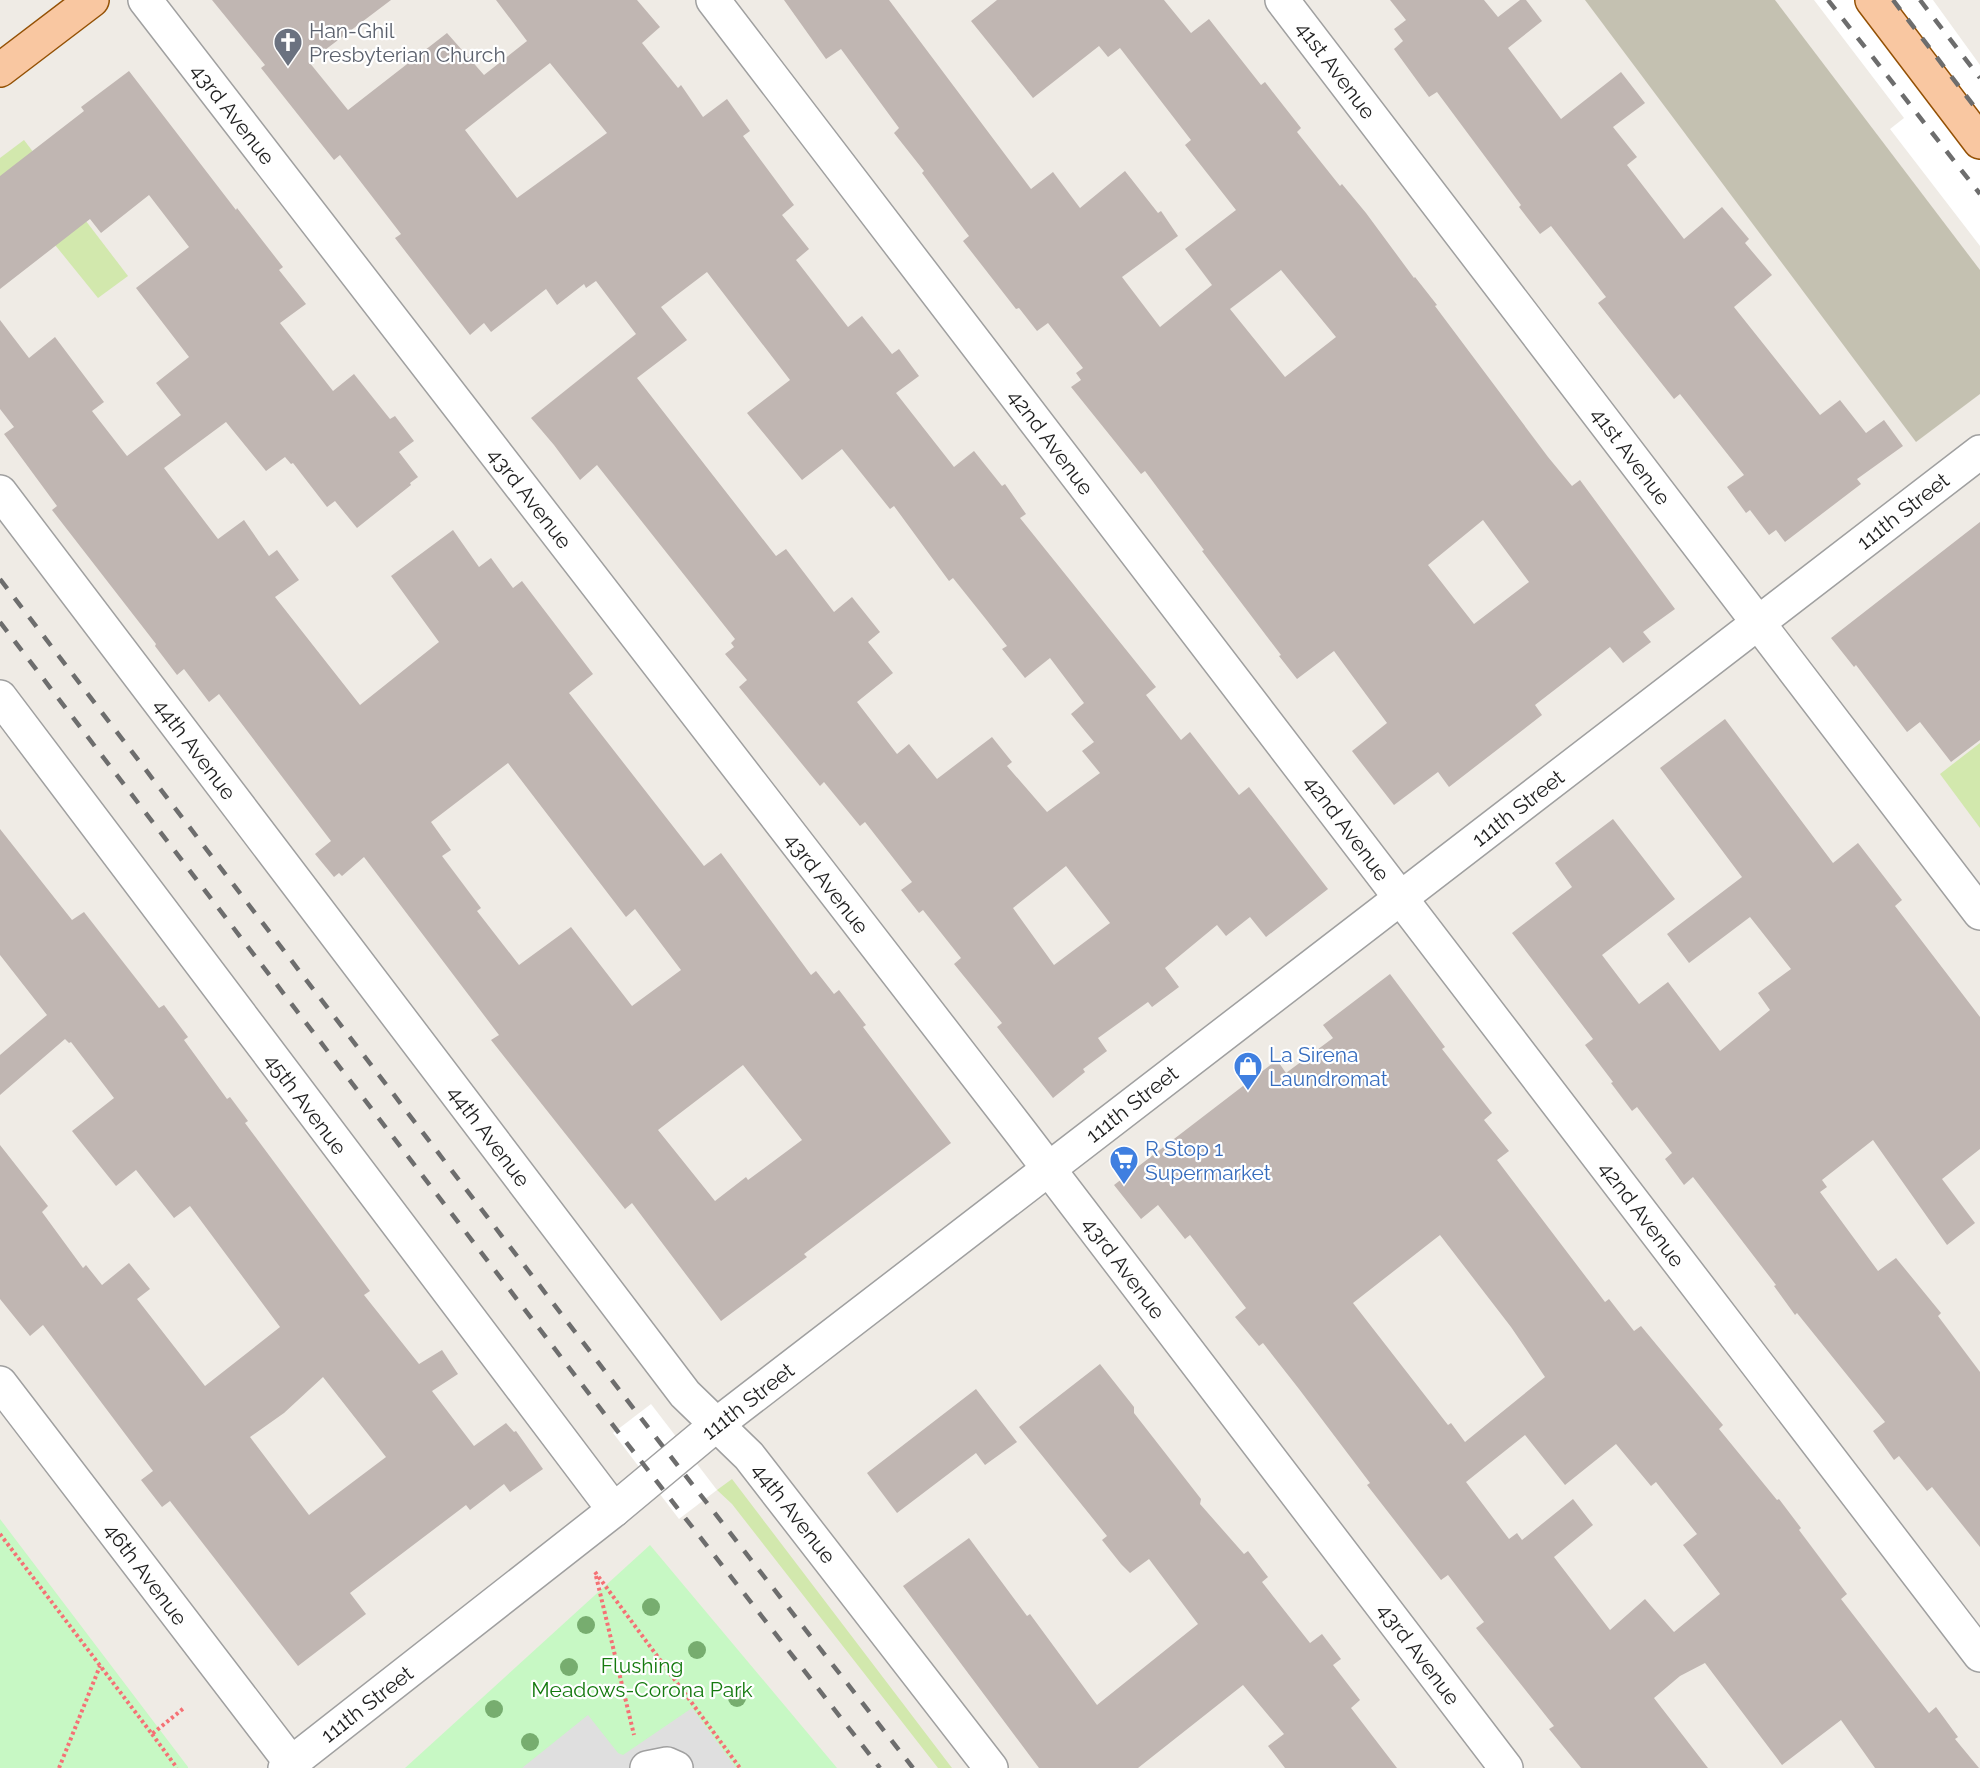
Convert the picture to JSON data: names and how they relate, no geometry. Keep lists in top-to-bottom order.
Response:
{
  "streets": {
    "street": [
      "41st Avenue",
      "43rd Avenue",
      "42nd Avenue",
      "111th Street",
      "44th Avenue",
      "45th Avenue",
      "46th Avenue"
    ]
  },
  "crossings": [
    ["41st Avenue", "111th Street"],
    ["43rd Avenue", "111th Street"],
    ["42nd Avenue", "111th Street"],
    ["111th Street", "44th Avenue"],
    ["111th Street", "45th Avenue"],
    ["111th Street", "46th Avenue"]
  ],
  "parks": ["Flushing Meadows-Corona Park"],
  "places": {
    "church": ["Han-Ghil Presbyterian Church"],
    "shop": ["La Sirena Laundromat"],
    "supermarket": ["R Stop 1 Supermarket"]
  }
}
